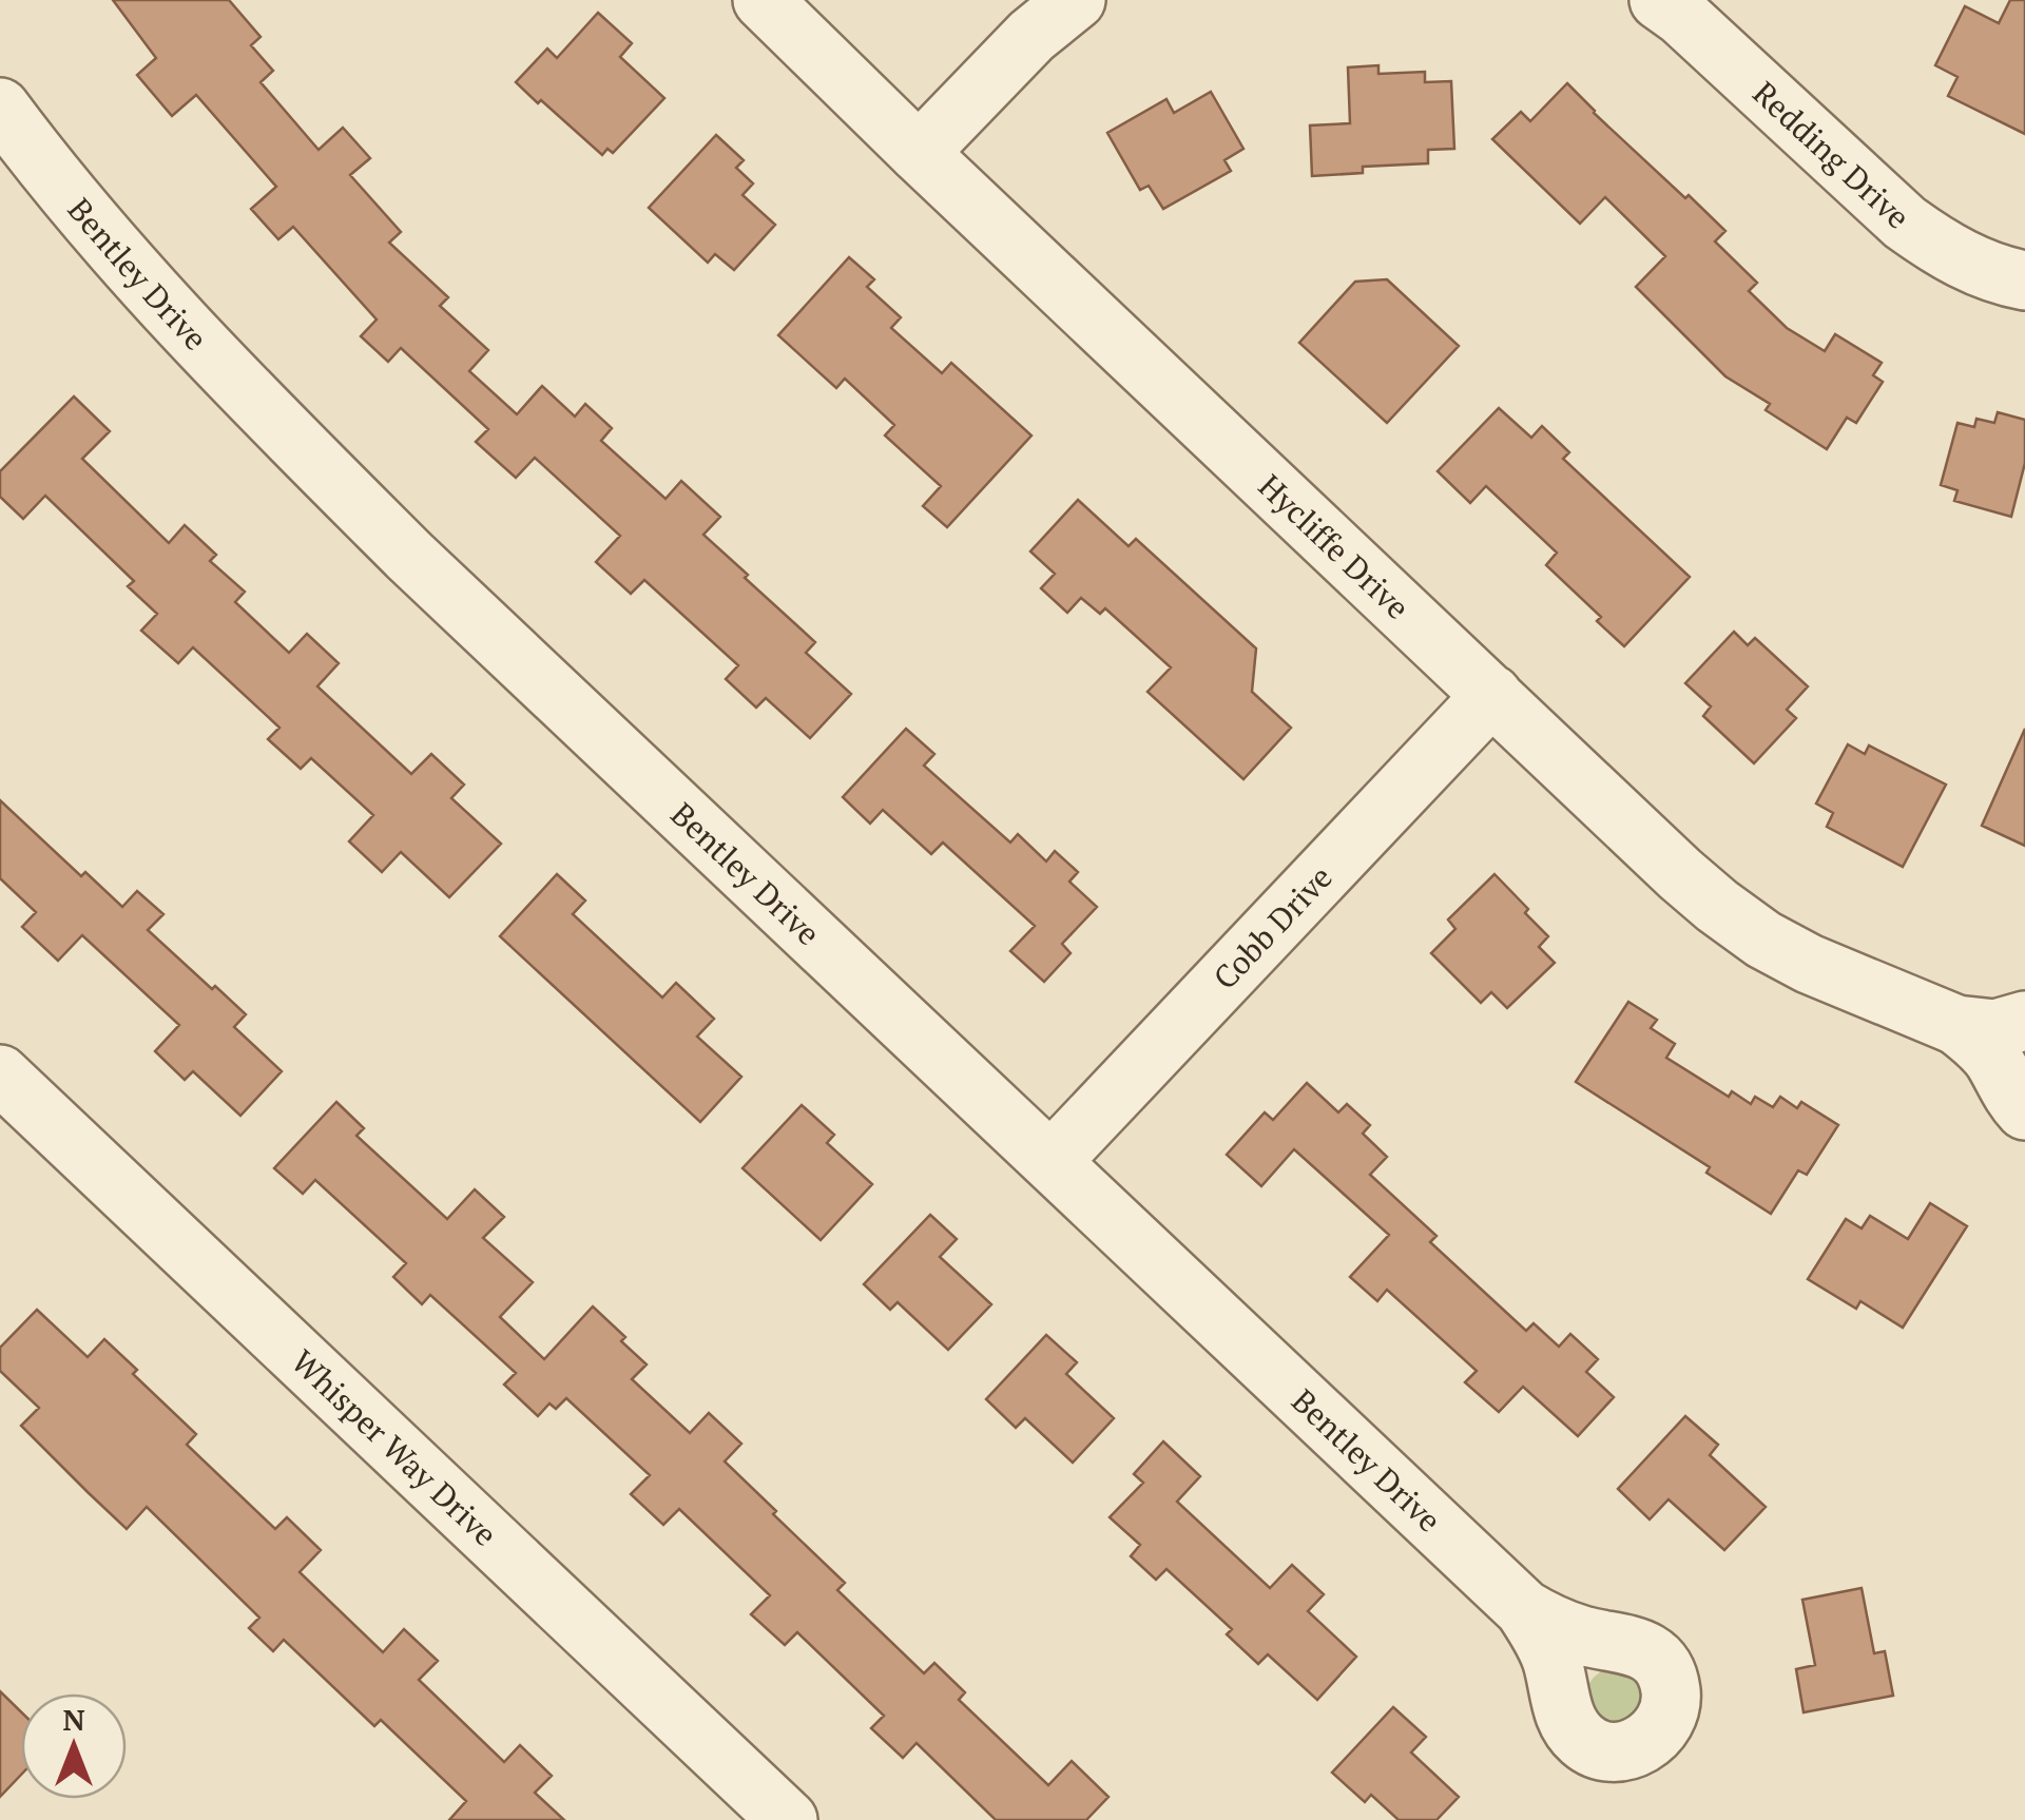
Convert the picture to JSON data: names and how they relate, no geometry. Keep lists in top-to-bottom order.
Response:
{
  "streets": {
    "street": [
      "Redding Drive",
      "Bentley Drive",
      "Hycliffe Drive",
      "Cobb Drive",
      "Whisper Way Drive"
    ]
  },
  "crossings": [
    ["Bentley Drive", "Cobb Drive"],
    ["Hycliffe Drive", "Cobb Drive"]
  ],
  "north": "top"
}
